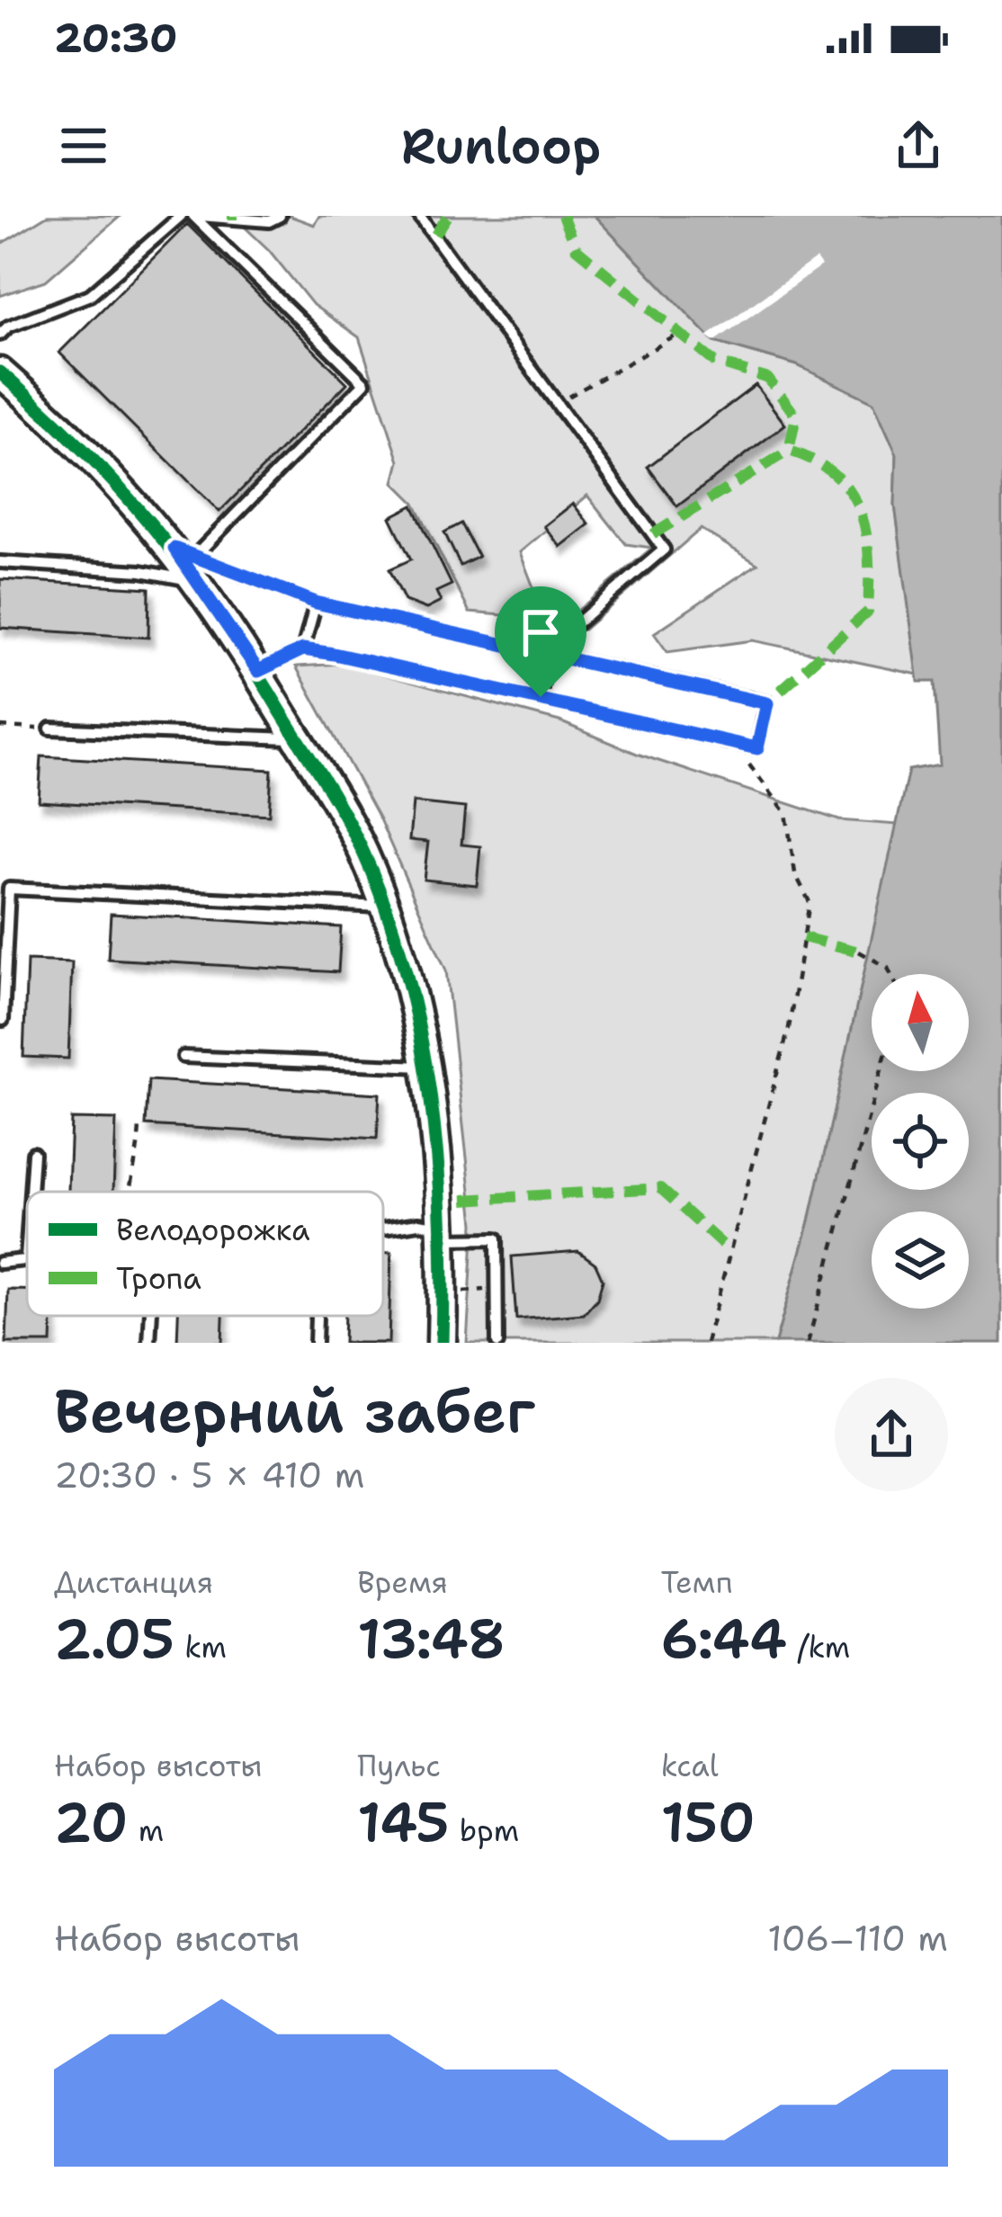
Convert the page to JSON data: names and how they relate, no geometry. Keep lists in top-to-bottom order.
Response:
{
  "legend": ["Велодорожка", "Тропа"],
  "north": "top",
  "page": {
    "status": "20:30",
    "header": "Runloop",
    "heading": ["Вечерний забег", "20:30 · 5 × 410 m"],
    "stats": [
      ["Дистанция", "2.05 km"],
      ["Время", "13:48"],
      ["Темп", "6:44 /km"],
      ["Набор высоты", "20 m"],
      ["Пульс", "145 bpm"],
      ["kcal", "150"]
    ],
    "chart": ["Набор высоты", "106–110 m"]
  }
}
